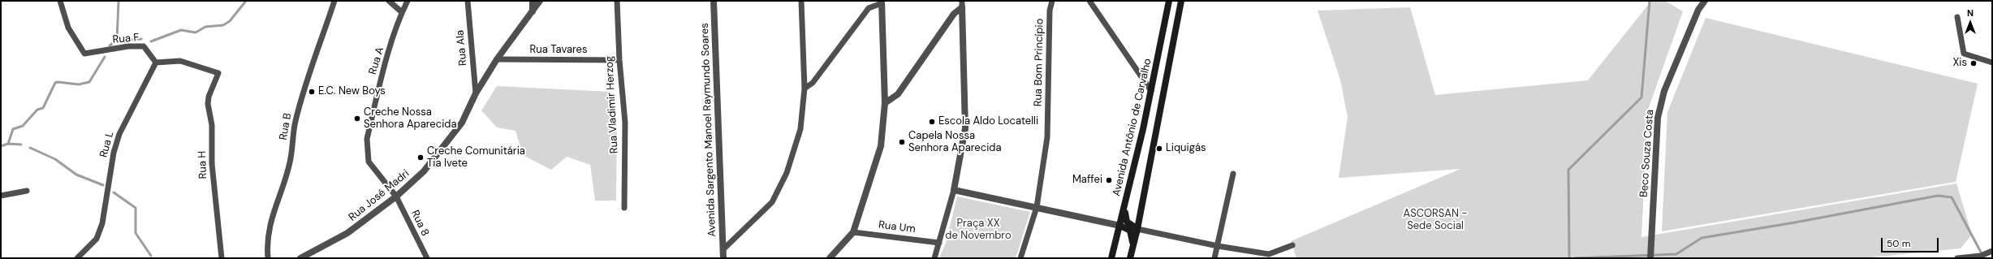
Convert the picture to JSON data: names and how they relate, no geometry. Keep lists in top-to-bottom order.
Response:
{
  "streets": {
    "main road": ["Avenida Antônio de Carvalho"],
    "street": [
      "Rua F",
      "Rua Ala",
      "Rua Tavares",
      "Rua A",
      "Rua Bom Princípio",
      "Rua Vladimir Herzog",
      "Rua B",
      "Avenida Sargento Manoel Raymundo Soares",
      "Rua L",
      "Beco Souza Costa",
      "Rua H",
      "Rua José Madri",
      "Rua 8",
      "Rua Um"
    ]
  },
  "crossings": [
    ["Rua F", "Rua L"],
    ["Rua F", "Rua H"],
    ["Rua Ala", "Rua José Madri"],
    ["Rua Tavares", "Rua Vladimir Herzog"],
    ["Rua Tavares", "Rua José Madri"],
    ["Rua A", "Rua José Madri"],
    ["Rua A", "Rua 8"],
    ["Rua L", "Rua H"],
    ["Rua José Madri", "Rua 8"]
  ],
  "parks": ["ASCORSAN - Sede Social", "Praça XX de Novembro"],
  "places": [
    "Xis",
    "E.C. New Boys",
    "Creche Nossa Senhora Aparecida",
    "Escola Aldo Locatelli",
    "Capela Nossa Senhora Aparecida",
    "Liquigás",
    "Creche Comunitária Tia Ivete",
    "Maffei"
  ],
  "scale_bar": "50 m",
  "north": "top"
}
